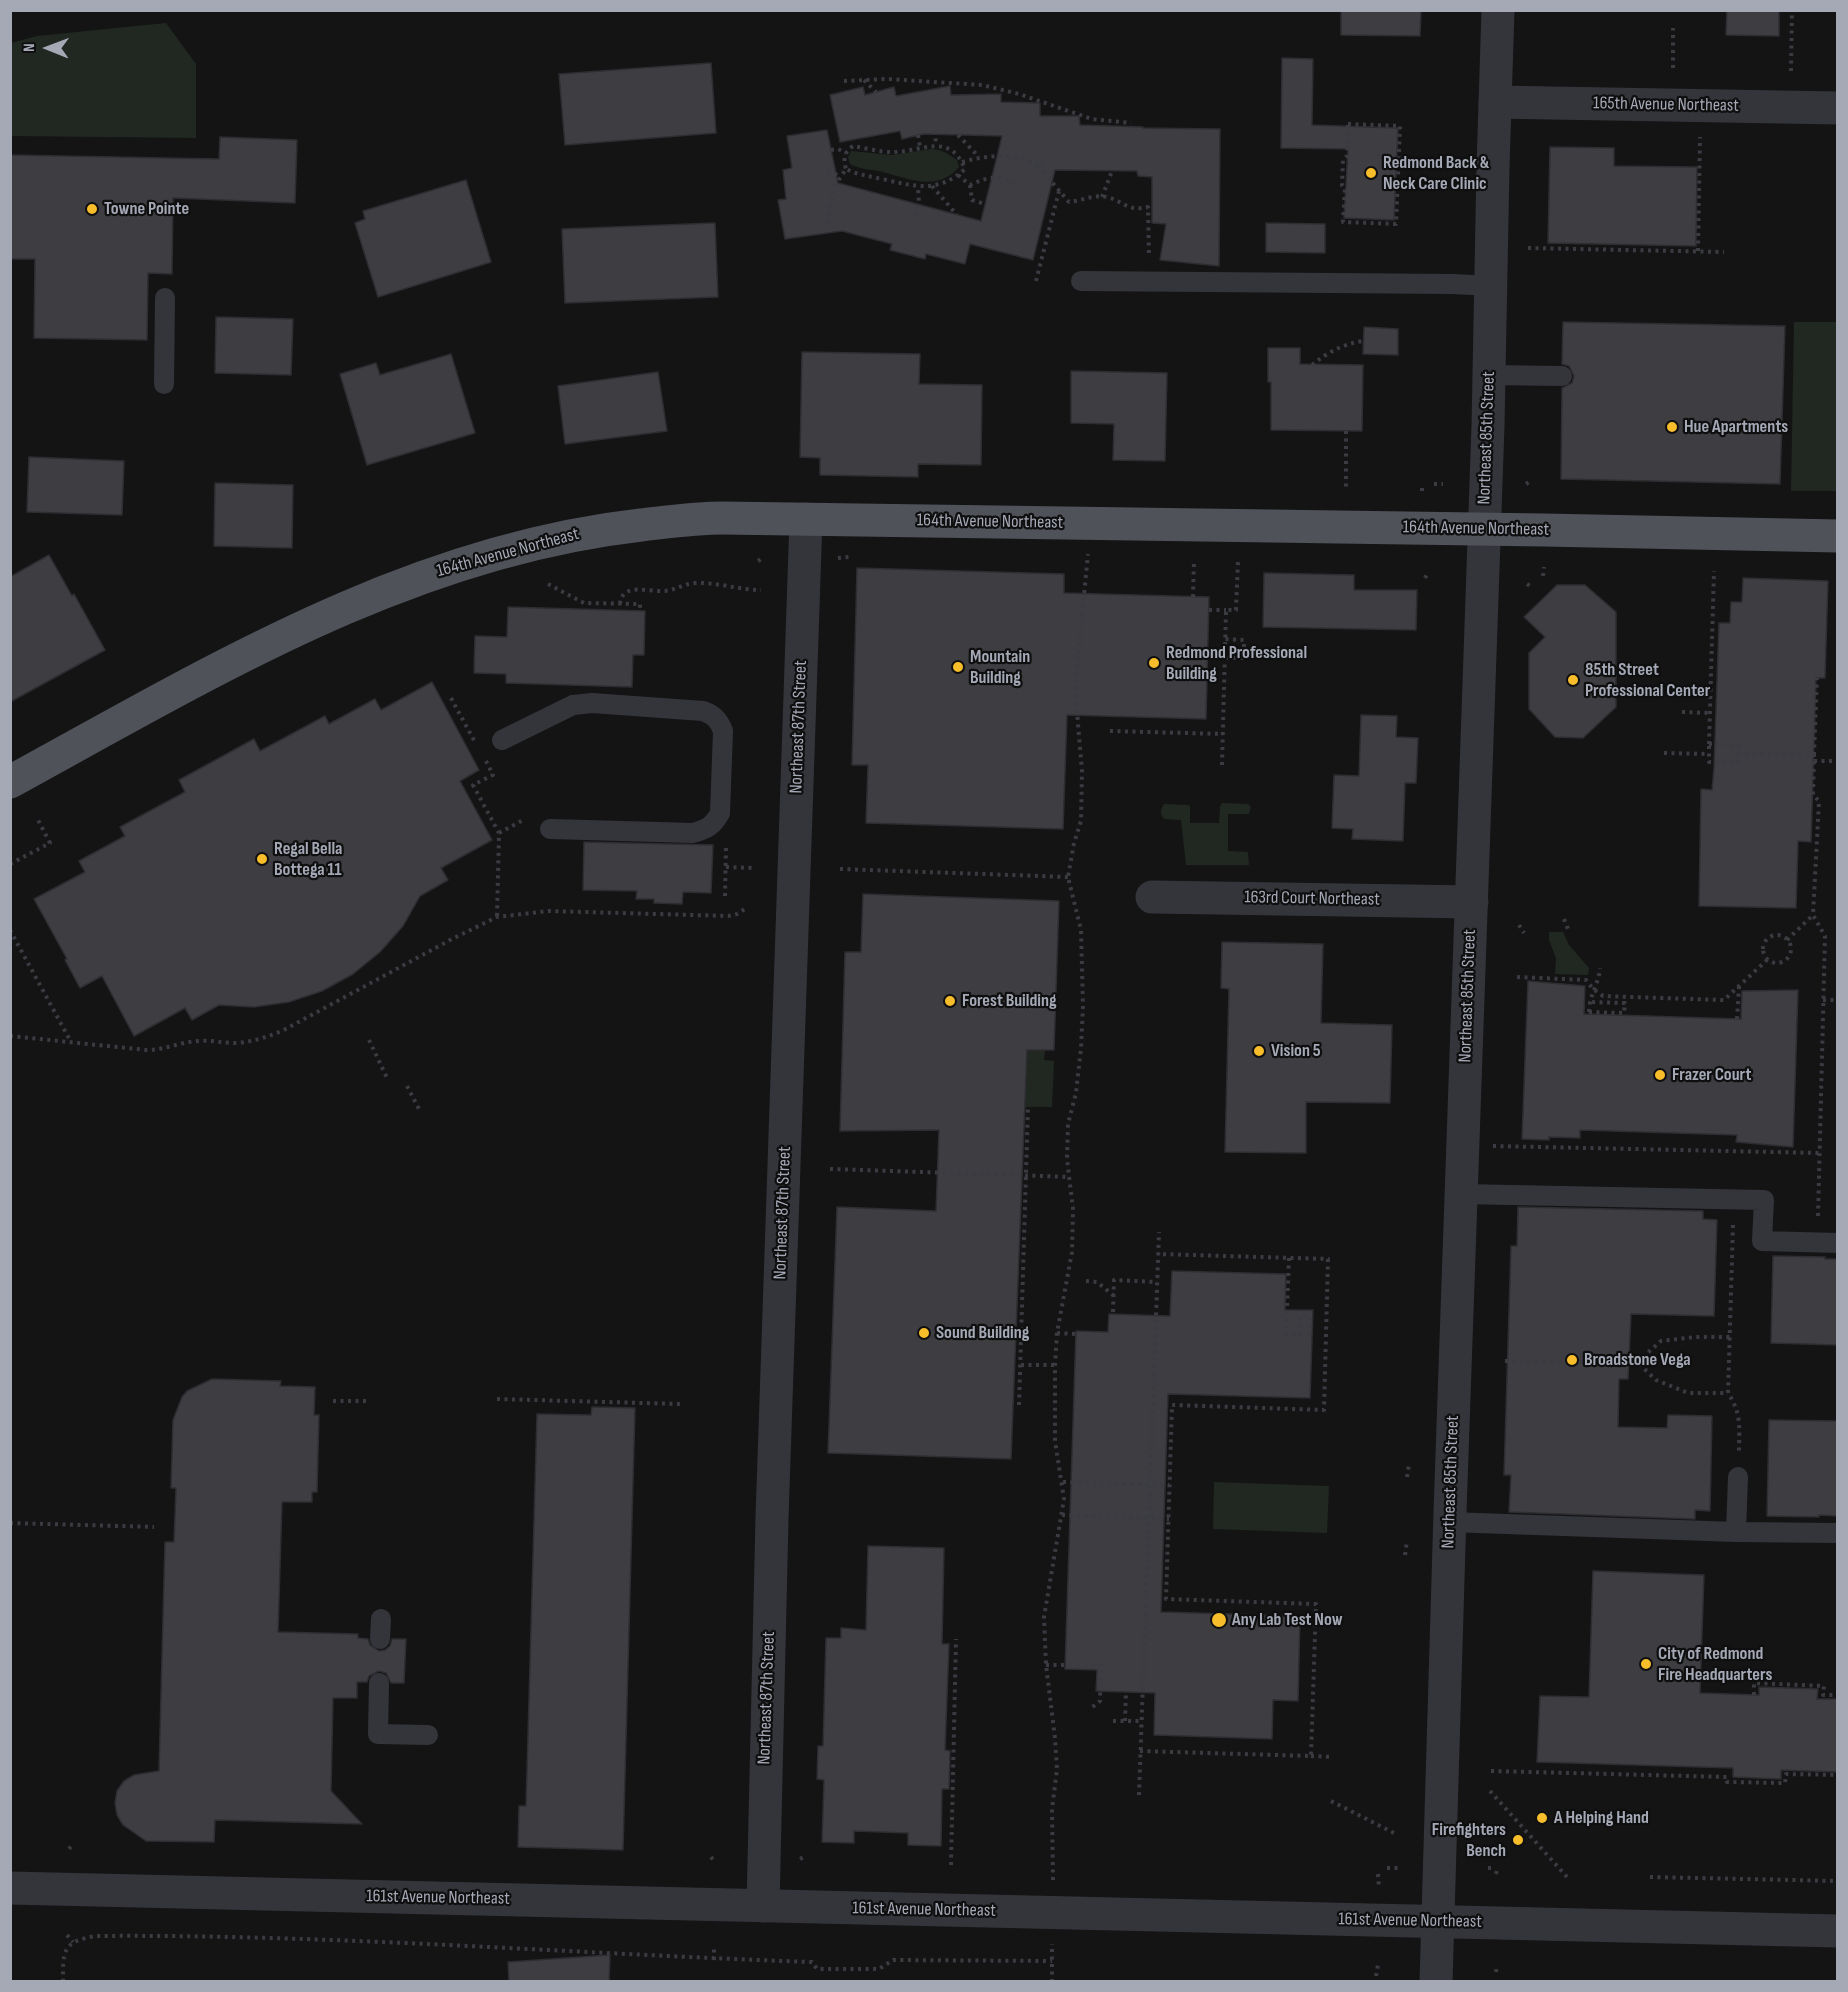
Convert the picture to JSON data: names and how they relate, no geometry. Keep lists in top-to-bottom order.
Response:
{
  "streets": {
    "main road": ["164th Avenue Northeast"],
    "street": [
      "165th Avenue Northeast",
      "Northeast 85th Street",
      "Northeast 87th Street",
      "163rd Court Northeast",
      "161st Avenue Northeast"
    ]
  },
  "crossings": [
    ["165th Avenue Northeast", "Northeast 85th Street"],
    ["Northeast 85th Street", "164th Avenue Northeast"],
    ["Northeast 85th Street", "163rd Court Northeast"],
    ["Northeast 85th Street", "161st Avenue Northeast"],
    ["164th Avenue Northeast", "Northeast 87th Street"],
    ["Northeast 87th Street", "161st Avenue Northeast"]
  ],
  "places": [
    "Redmond Back & Neck Care Clinic",
    "Towne Pointe",
    "Hue Apartments",
    "Redmond Professional Building",
    "Mountain Building",
    "85th Street Professional Center",
    "Regal Bella Bottega 11",
    "Forest Building",
    "Vision 5",
    "Frazer Court",
    "Sound Building",
    "Broadstone Vega",
    "Any Lab Test Now",
    "City of Redmond Fire Headquarters",
    "A Helping Hand",
    "Firefighters Bench"
  ],
  "north": "left"
}
